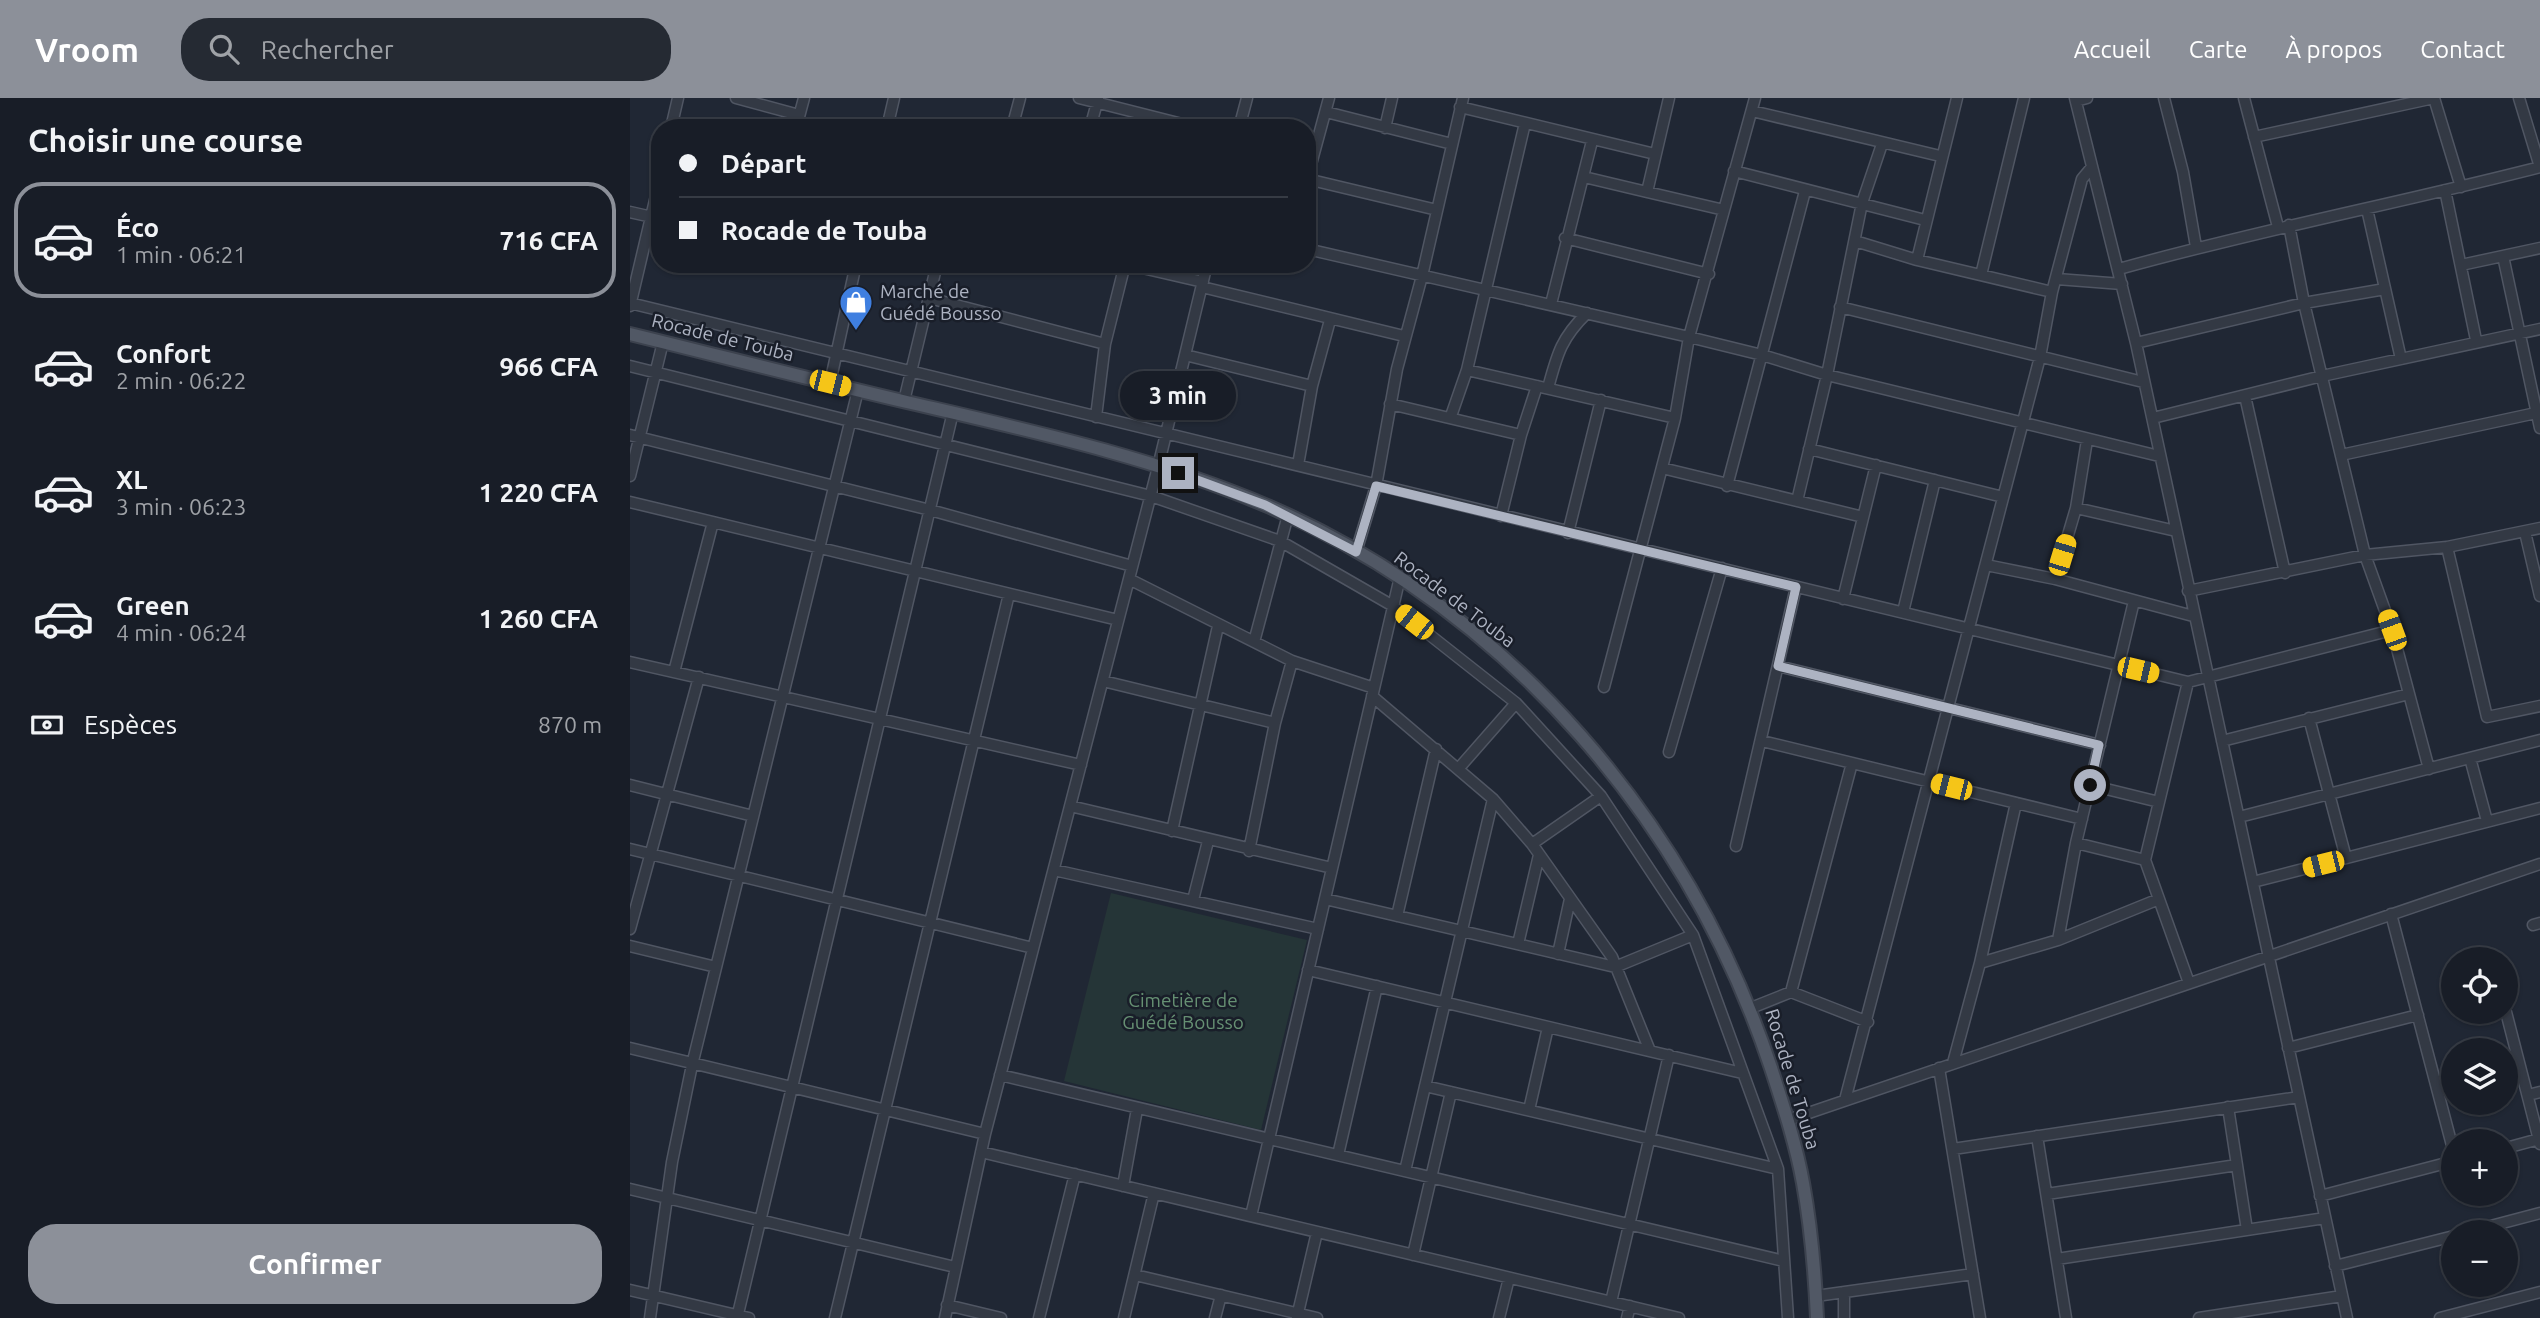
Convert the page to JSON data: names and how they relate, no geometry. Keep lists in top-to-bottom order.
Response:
{
  "streets": {
    "main road": ["Rocade de Touba"]
  },
  "parks": ["Cimetière de Guédé Bousso"],
  "places": {
    "shop": ["Marché de Guédé Bousso"]
  },
  "page": {
    "header": "Vroom",
    "search": "Rechercher",
    "nav": [
      "Accueil",
      "Carte",
      "À propos",
      "Contact"
    ],
    "heading": "Choisir une course",
    "banner": ["Départ", "Rocade de Touba"],
    "list": [
      {
        "name": "Éco",
        "note": "1 min · 06:21",
        "value": "716 CFA"
      },
      {
        "name": "Confort",
        "note": "2 min · 06:22",
        "value": "966 CFA"
      },
      {
        "name": "XL",
        "note": "3 min · 06:23",
        "value": "1 220 CFA"
      },
      {
        "name": "Green",
        "note": "4 min · 06:24",
        "value": "1 260 CFA"
      }
    ],
    "bubble": "3 min",
    "pay": ["Espèces", "870 m"],
    "map_buttons": ["+", "−"],
    "buttons": "Confirmer"
  }
}
